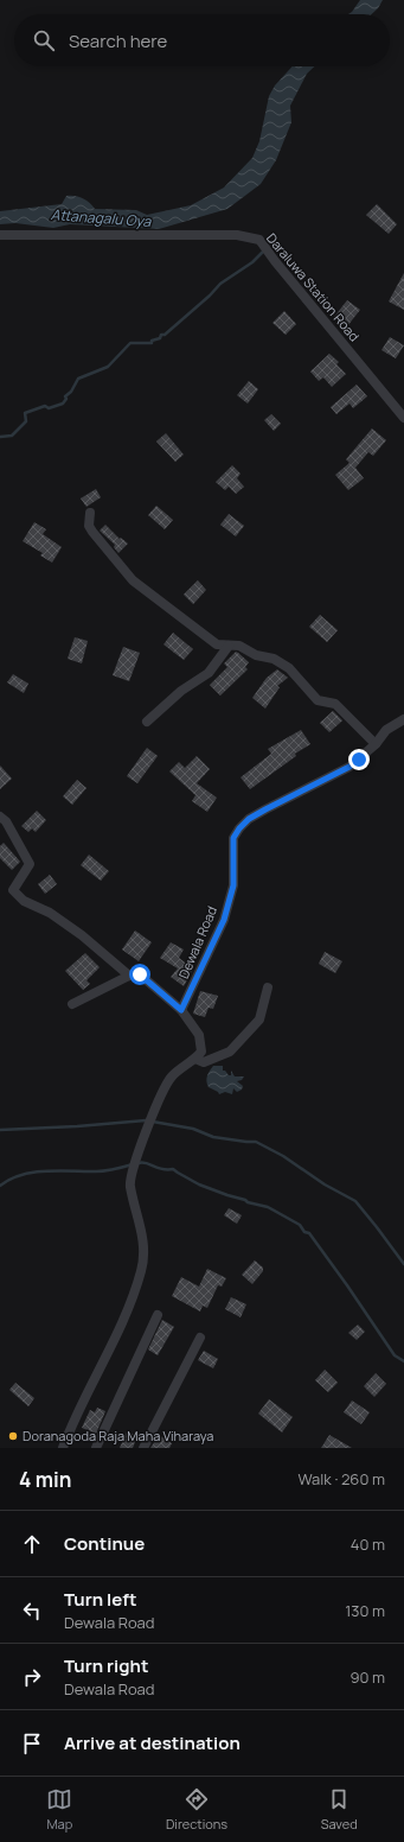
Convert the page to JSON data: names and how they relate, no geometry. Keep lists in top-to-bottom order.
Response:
{
  "streets": {
    "street": ["Daraluwa Station Road", "Dewala Road"]
  },
  "water": ["Attanagalu Oya"],
  "places": ["Doranagoda Raja Maha Viharaya"],
  "page": {
    "search": "Search here",
    "heading": ["4 min", "Walk · 260 m"],
    "list": [
      ["Continue", "40 m"],
      ["Turn left", "Dewala Road", "130 m"],
      ["Turn right", "Dewala Road", "90 m"],
      "Arrive at destination"
    ],
    "nav": ["Map", "Directions", "Saved"]
  }
}
